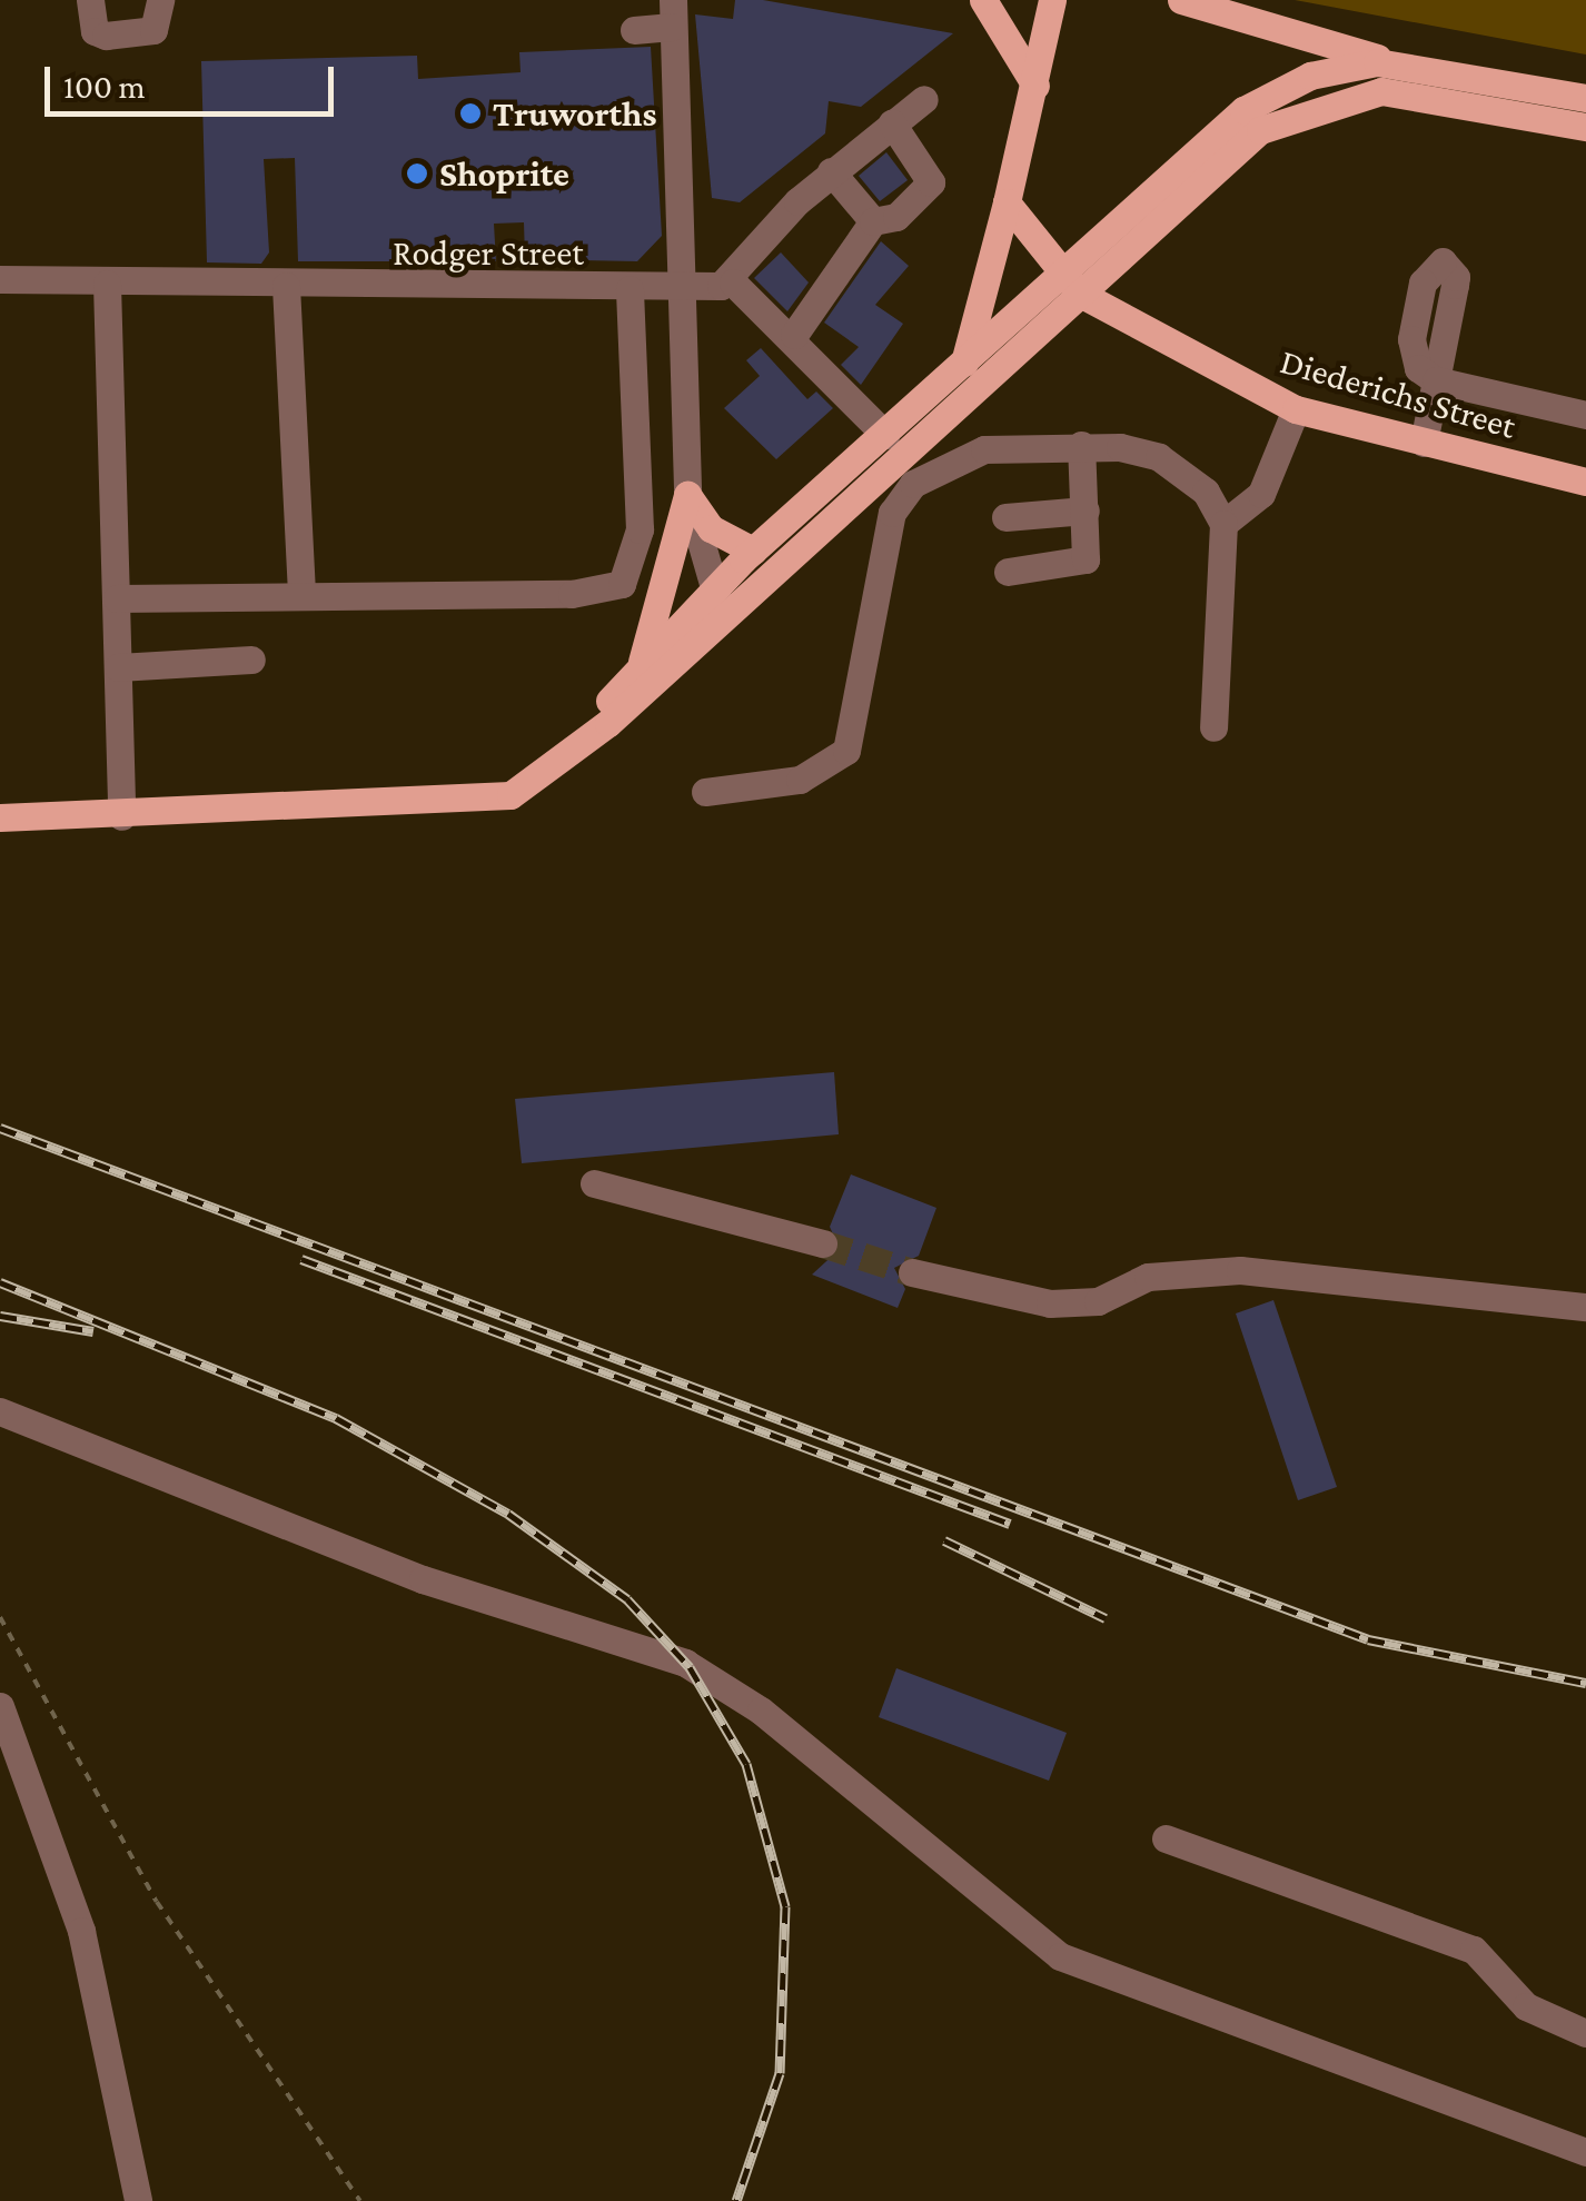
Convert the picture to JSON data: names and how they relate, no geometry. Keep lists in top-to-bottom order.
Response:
{
  "streets": {
    "main road": ["Diederichs Street"],
    "street": ["Rodger Street"]
  },
  "places": ["Truworths", "Shoprite"],
  "scale_bar": "100 m"
}
